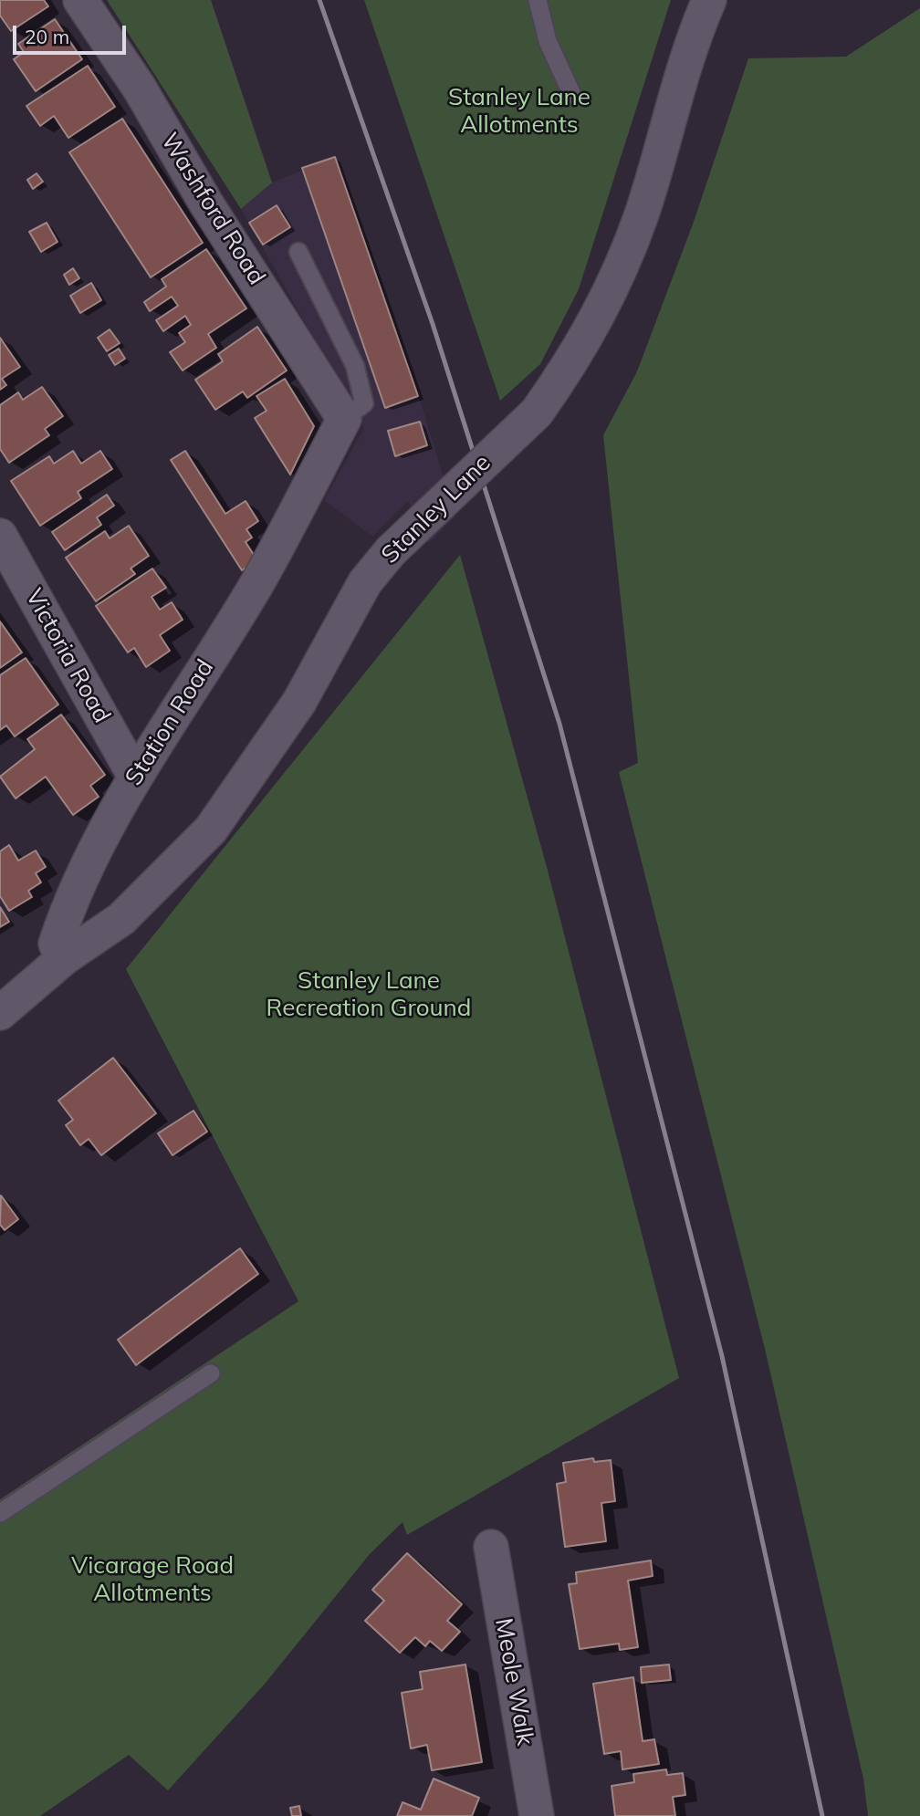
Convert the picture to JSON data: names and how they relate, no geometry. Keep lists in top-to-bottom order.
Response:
{
  "streets": {
    "street": [
      "Washford Road",
      "Stanley Lane",
      "Victoria Road",
      "Station Road",
      "Meole Walk"
    ]
  },
  "crossings": [
    ["Washford Road", "Station Road"],
    ["Stanley Lane", "Station Road"],
    ["Victoria Road", "Station Road"]
  ],
  "parks": ["Stanley Lane Allotments", "Stanley Lane Recreation Ground", "Vicarage Road Allotments"],
  "scale_bar": "20 m"
}
